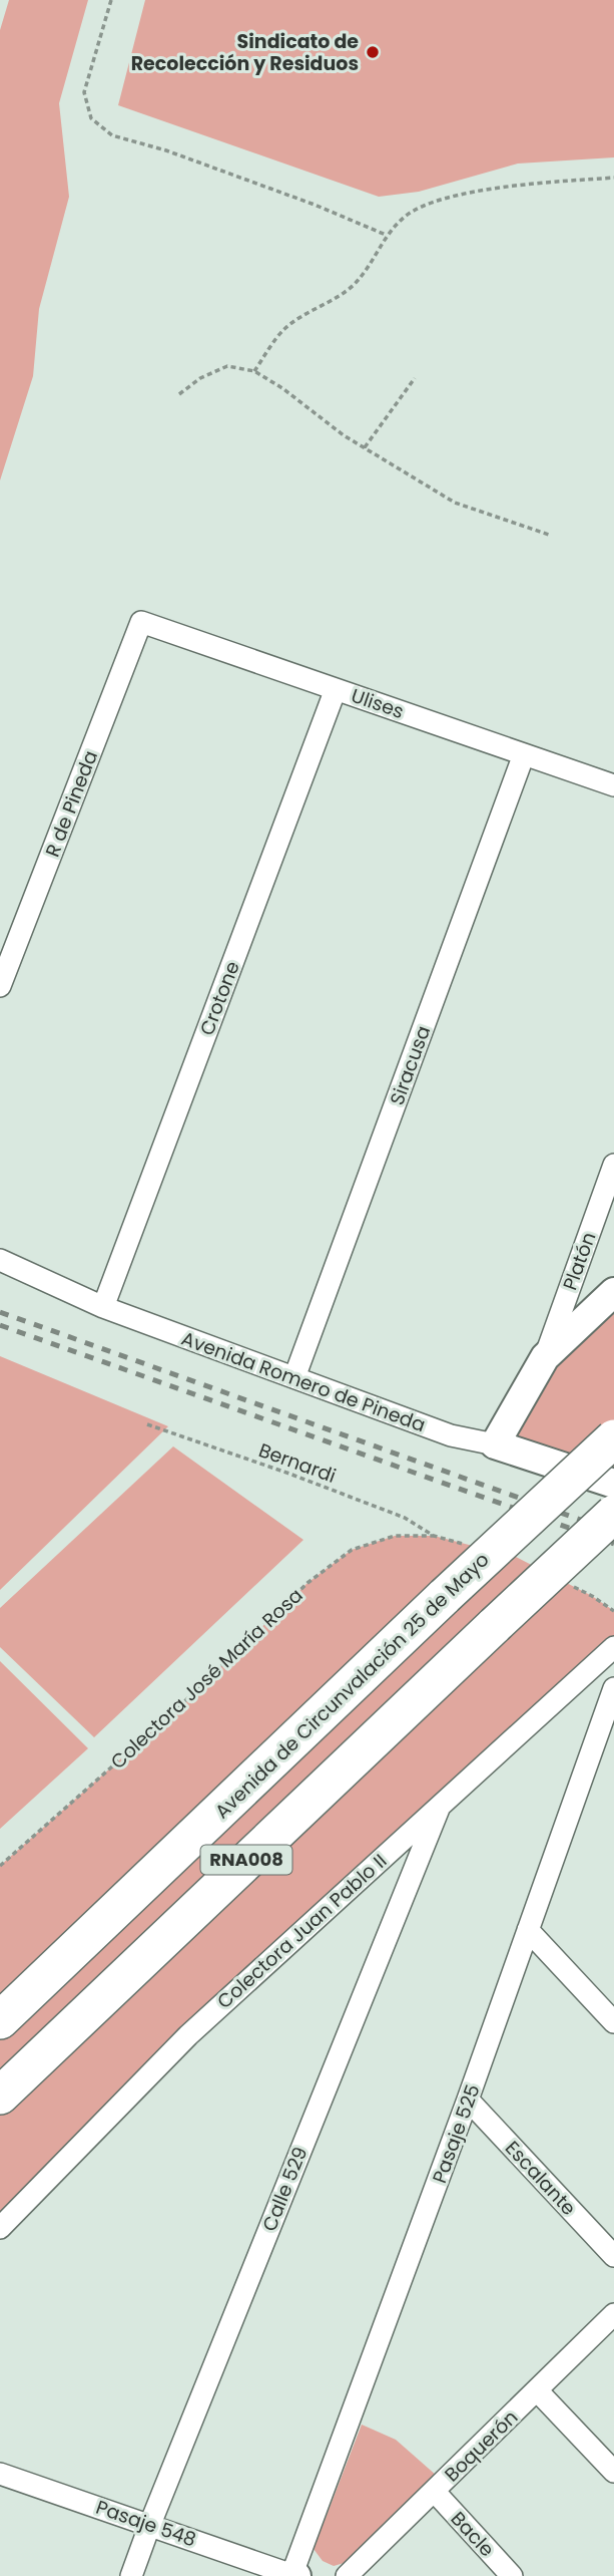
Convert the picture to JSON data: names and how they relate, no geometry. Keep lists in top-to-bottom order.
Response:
{
  "streets": {
    "highway": ["Avenida de Circunvalación 25 de Mayo", "RNA008"],
    "main road": ["Avenida Romero de Pineda"],
    "street": [
      "Ulises",
      "R de Pineda",
      "Crotone",
      "Siracusa",
      "Platón",
      "Colectora Juan Pablo II",
      "Pasaje 525",
      "Escalante",
      "Calle 529",
      "Boquerón",
      "Pasaje 548",
      "Bacle"
    ],
    "path": ["Bernardi", "Colectora José María Rosa"]
  },
  "crossings": [
    ["Ulises", "R de Pineda"],
    ["Ulises", "Crotone"],
    ["Ulises", "Siracusa"],
    ["Crotone", "Avenida Romero de Pineda"],
    ["Siracusa", "Avenida Romero de Pineda"],
    ["Bernardi", "Colectora José María Rosa"],
    ["Colectora Juan Pablo II", "Calle 529"],
    ["Pasaje 525", "Escalante"],
    ["Pasaje 525", "Pasaje 548"],
    ["Calle 529", "Pasaje 548"],
    ["Boquerón", "Bacle"]
  ],
  "places": ["Sindicato de Recolección y Residuos"]
}
